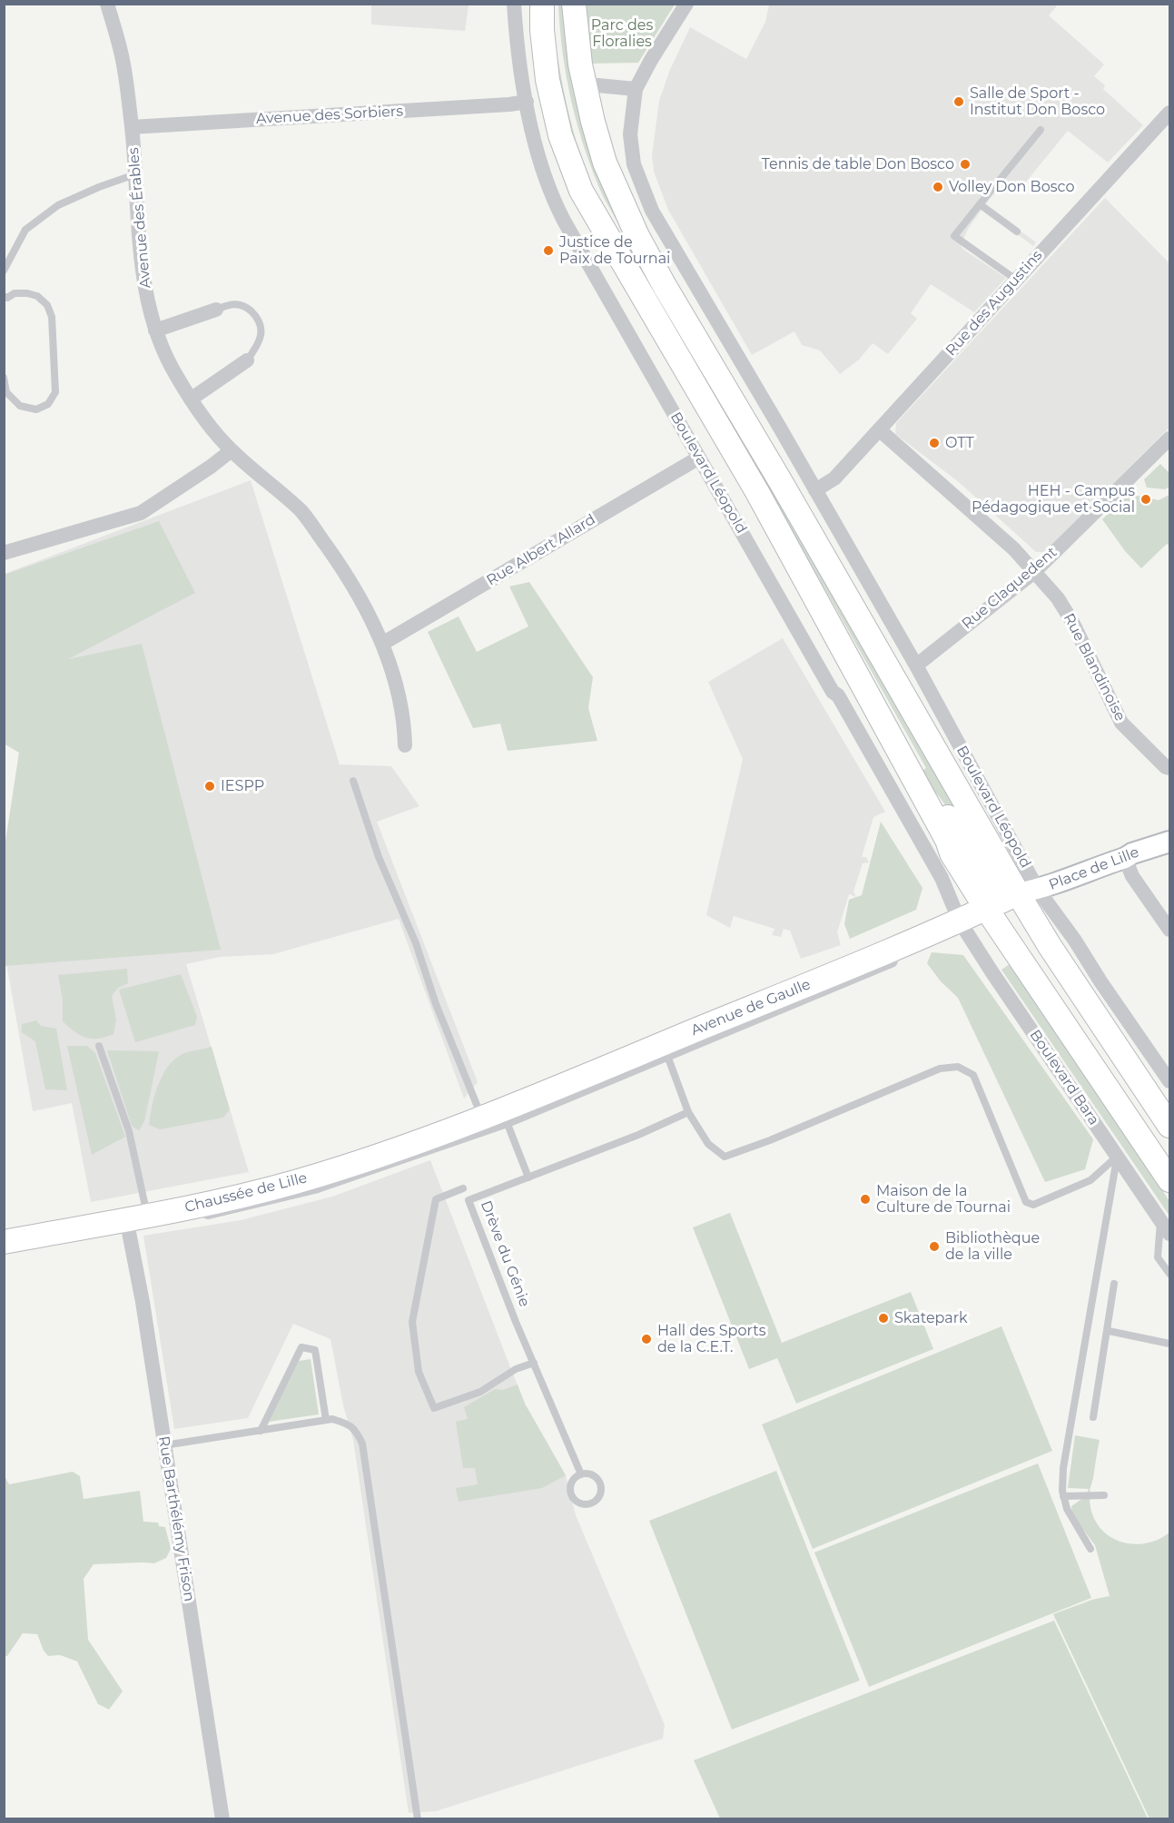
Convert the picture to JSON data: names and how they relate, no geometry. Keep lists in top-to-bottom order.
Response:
{
  "streets": {
    "main road": [
      "Boulevard Léopold",
      "Avenue de Gaulle",
      "Boulevard Bara",
      "Chaussée de Lille"
    ],
    "street": [
      "Avenue des Sorbiers",
      "Avenue des Érables",
      "Rue des Augustins",
      "Rue Albert Allard",
      "Rue Claquedent",
      "Rue Blandinoise",
      "Place de Lille",
      "Rue Barthélémy Frison"
    ],
    "lane": ["Drève du Génie"]
  },
  "crossings": [
    ["Avenue des Sorbiers", "Avenue des Érables"],
    ["Avenue des Sorbiers", "Boulevard Léopold"],
    ["Avenue des Érables", "Rue Albert Allard"],
    ["Rue des Augustins", "Boulevard Léopold"],
    ["Rue des Augustins", "Rue Blandinoise"],
    ["Boulevard Léopold", "Rue Albert Allard"],
    ["Boulevard Léopold", "Rue Claquedent"],
    ["Boulevard Léopold", "Place de Lille"],
    ["Boulevard Léopold", "Avenue de Gaulle"],
    ["Boulevard Léopold", "Boulevard Bara"],
    ["Rue Claquedent", "Rue Blandinoise"],
    ["Place de Lille", "Avenue de Gaulle"],
    ["Place de Lille", "Boulevard Bara"],
    ["Avenue de Gaulle", "Boulevard Bara"],
    ["Avenue de Gaulle", "Chaussée de Lille"],
    ["Chaussée de Lille", "Rue Barthélémy Frison"]
  ],
  "parks": ["Parc des Floralies"],
  "places": [
    "Salle de Sport - Institut Don Bosco",
    "Tennis de table Don Bosco",
    "Volley Don Bosco",
    "Justice de Paix de Tournai",
    "OTT",
    "HEH - Campus Pédagogique et Social",
    "IESPP",
    "Maison de la Culture de Tournai",
    "Bibliothèque de la ville",
    "Skatepark",
    "Hall des Sports de la C.E.T."
  ]
}
